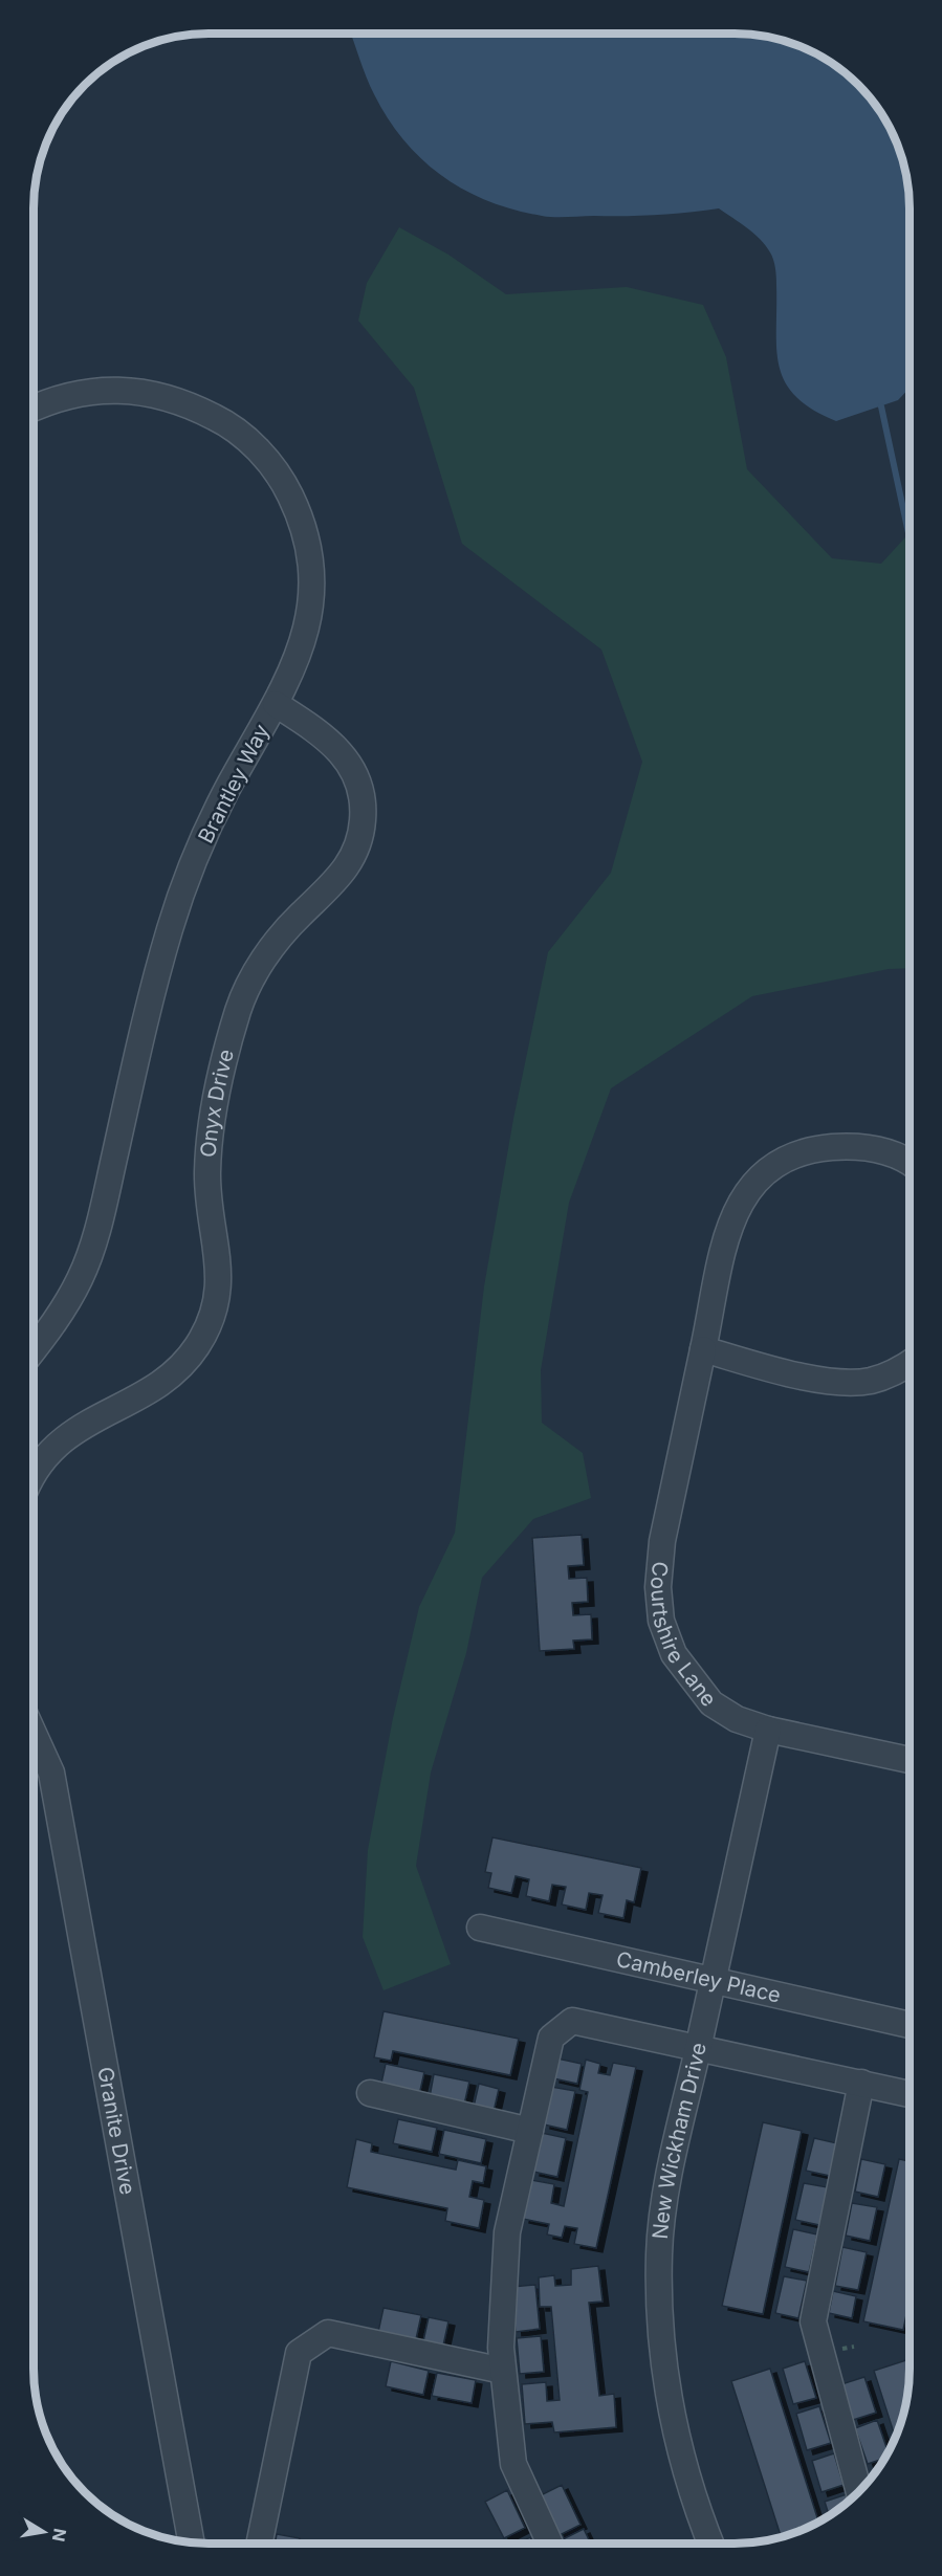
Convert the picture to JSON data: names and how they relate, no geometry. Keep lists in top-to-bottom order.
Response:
{
  "streets": {
    "street": [
      "Brantley Way",
      "Onyx Drive",
      "Courtshire Lane",
      "Camberley Place",
      "Granite Drive",
      "New Wickham Drive"
    ]
  },
  "crossings": [
    ["Brantley Way", "Onyx Drive"],
    ["Courtshire Lane", "New Wickham Drive"],
    ["Camberley Place", "New Wickham Drive"]
  ],
  "north": "right"
}
